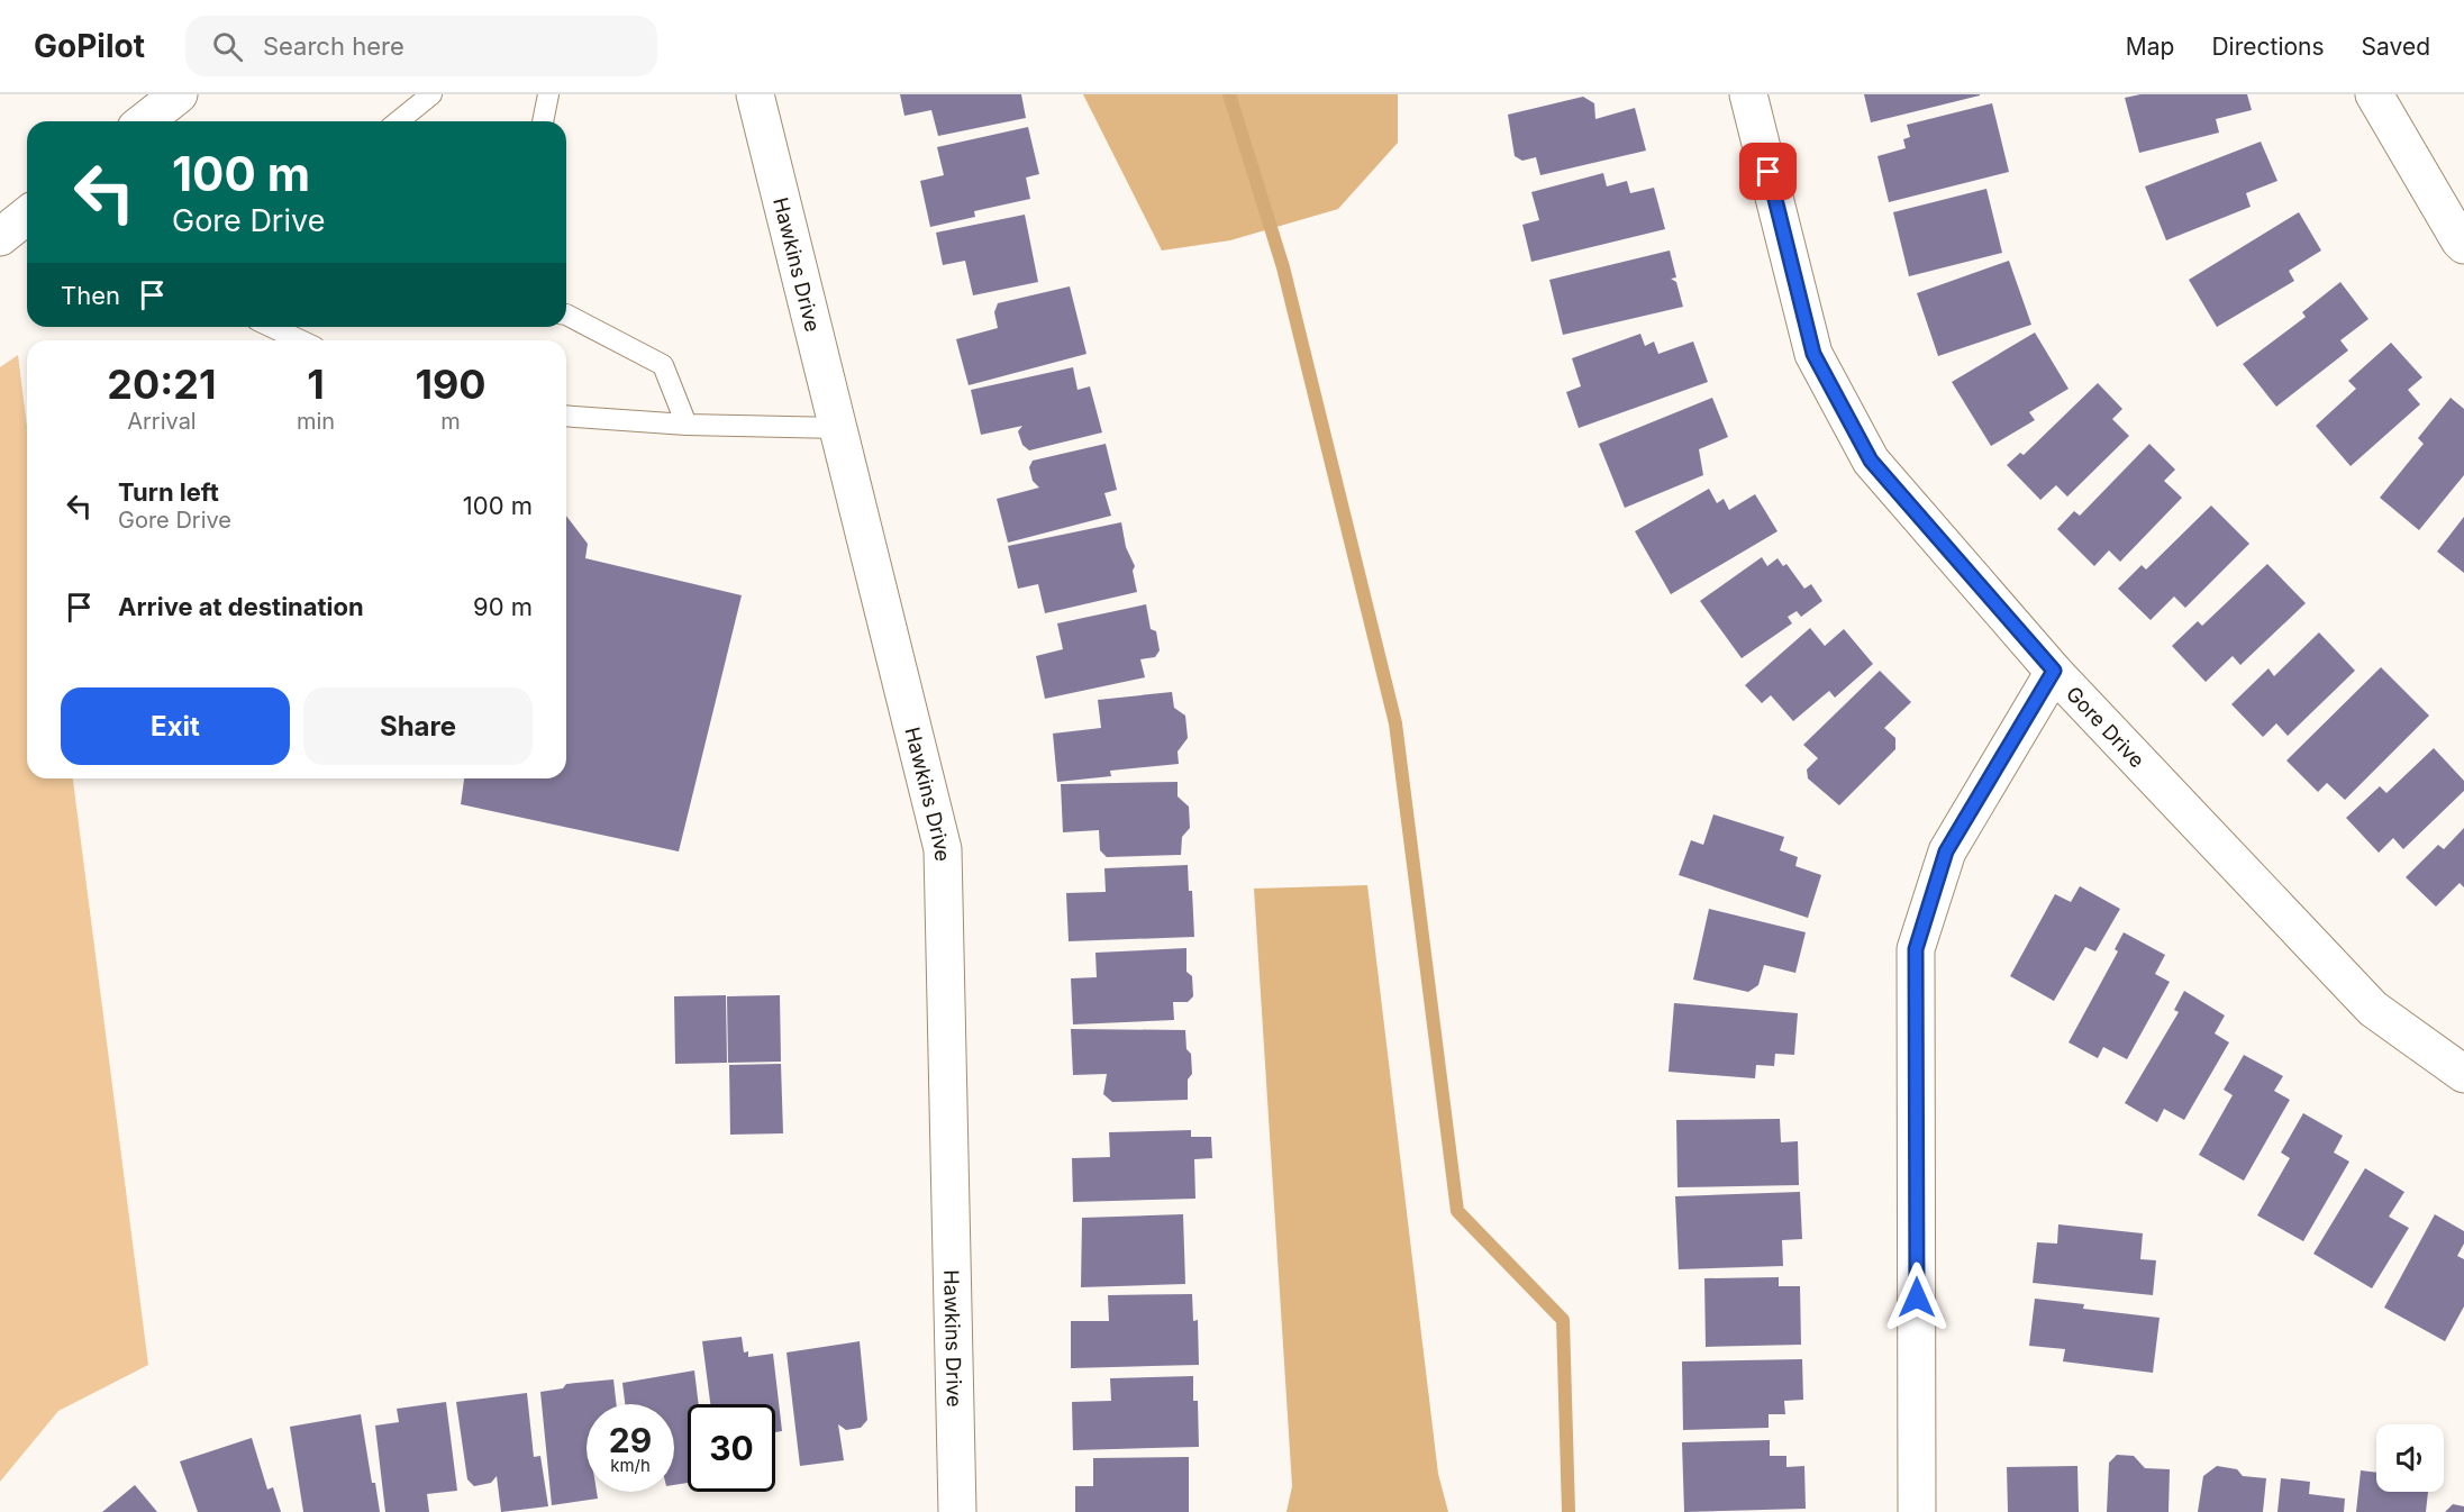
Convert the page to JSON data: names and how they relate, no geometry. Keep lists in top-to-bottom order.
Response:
{
  "streets": {
    "street": ["Hawkins Drive", "Gore Drive"]
  },
  "page": {
    "header": "GoPilot",
    "search": "Search here",
    "nav": ["Map", "Directions", "Saved"],
    "turn": ["100 m", "Gore Drive"],
    "then": "Then",
    "eta": [
      "20:21",
      "Arrival",
      "1",
      "min",
      "190",
      "m"
    ],
    "list": [
      {
        "name": "Turn left",
        "note": "Gore Drive",
        "value": "100 m"
      },
      {
        "name": "Arrive at destination",
        "value": "90 m"
      }
    ],
    "buttons": ["Exit", "Share"],
    "speed": "29 km/h",
    "limit": "30"
  }
}
